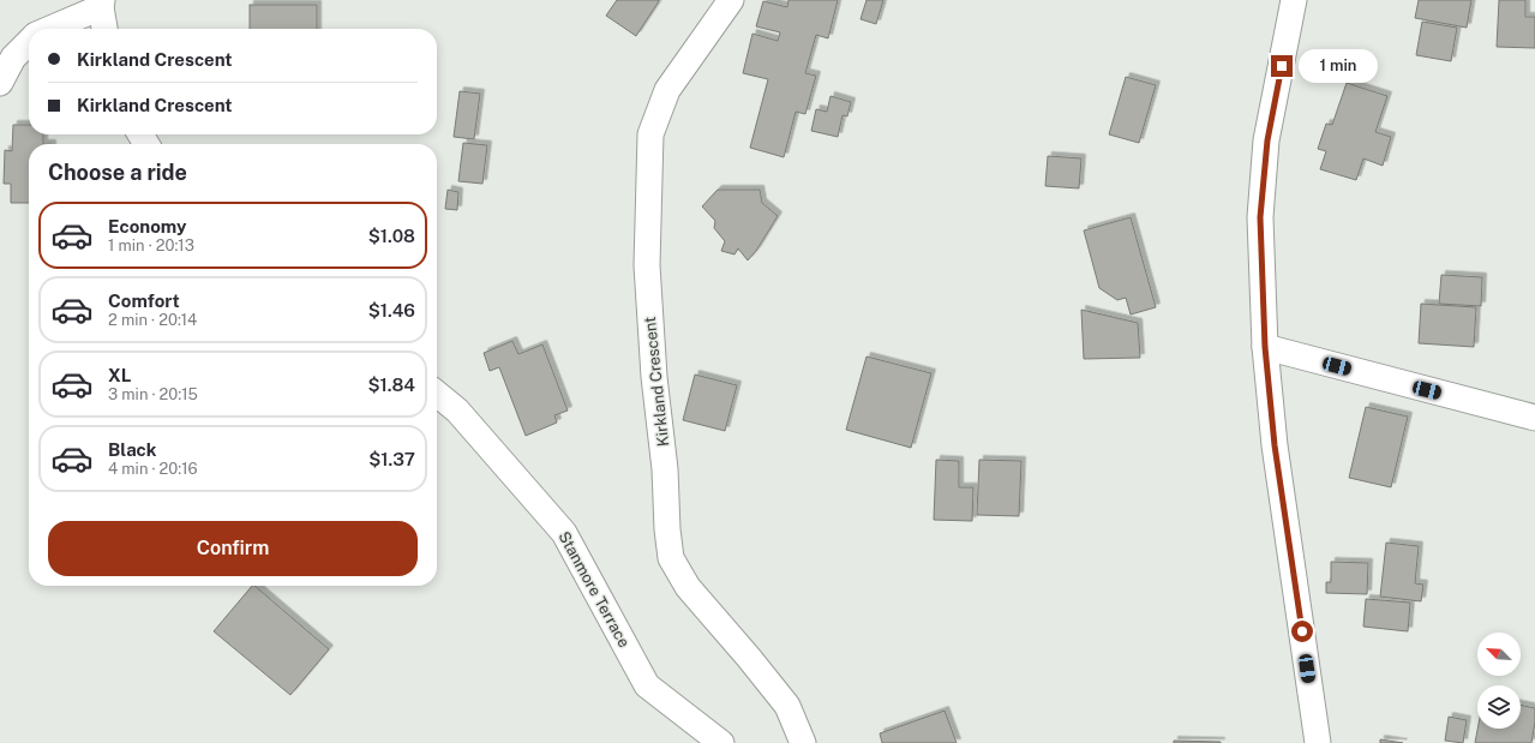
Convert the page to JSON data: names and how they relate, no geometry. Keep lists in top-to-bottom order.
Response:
{
  "streets": {
    "street": ["Kirkland Crescent", "Stanmore Terrace"]
  },
  "north": "top left",
  "page": {
    "banner": ["Kirkland Crescent", "Kirkland Crescent"],
    "bubble": "1 min",
    "heading": "Choose a ride",
    "list": [
      {
        "name": "Economy",
        "note": "1 min · 20:13",
        "value": "$1.08"
      },
      {
        "name": "Comfort",
        "note": "2 min · 20:14",
        "value": "$1.46"
      },
      {
        "name": "XL",
        "note": "3 min · 20:15",
        "value": "$1.84"
      },
      {
        "name": "Black",
        "note": "4 min · 20:16",
        "value": "$1.37"
      }
    ],
    "buttons": "Confirm"
  }
}
